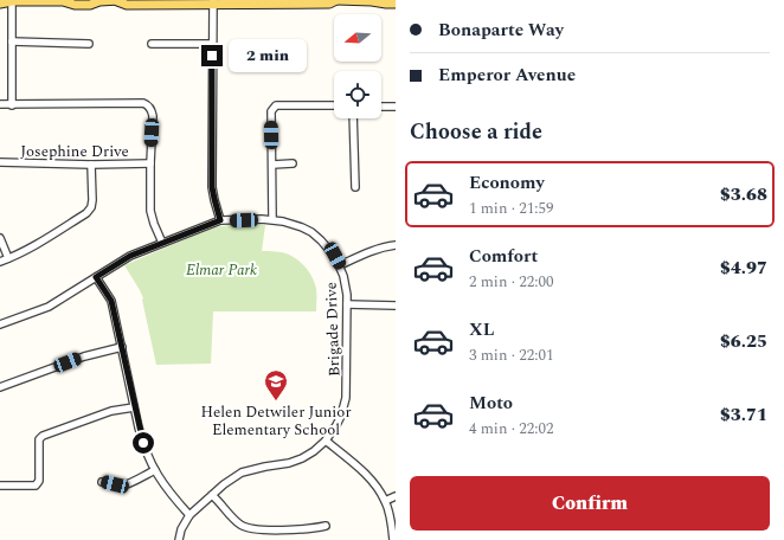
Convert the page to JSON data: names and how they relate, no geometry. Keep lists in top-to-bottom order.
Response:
{
  "streets": {
    "street": ["Josephine Drive", "Brigade Drive"]
  },
  "parks": ["Elmar Park"],
  "places": {
    "school or university": ["Helen Detwiler Junior Elementary School"]
  },
  "north": "left",
  "page": {
    "banner": ["Bonaparte Way", "Emperor Avenue"],
    "bubble": "2 min",
    "heading": "Choose a ride",
    "list": [
      {
        "name": "Economy",
        "note": "1 min · 21:59",
        "value": "$3.68"
      },
      {
        "name": "Comfort",
        "note": "2 min · 22:00",
        "value": "$4.97"
      },
      {
        "name": "XL",
        "note": "3 min · 22:01",
        "value": "$6.25"
      },
      {
        "name": "Moto",
        "note": "4 min · 22:02",
        "value": "$3.71"
      }
    ],
    "buttons": "Confirm"
  }
}
